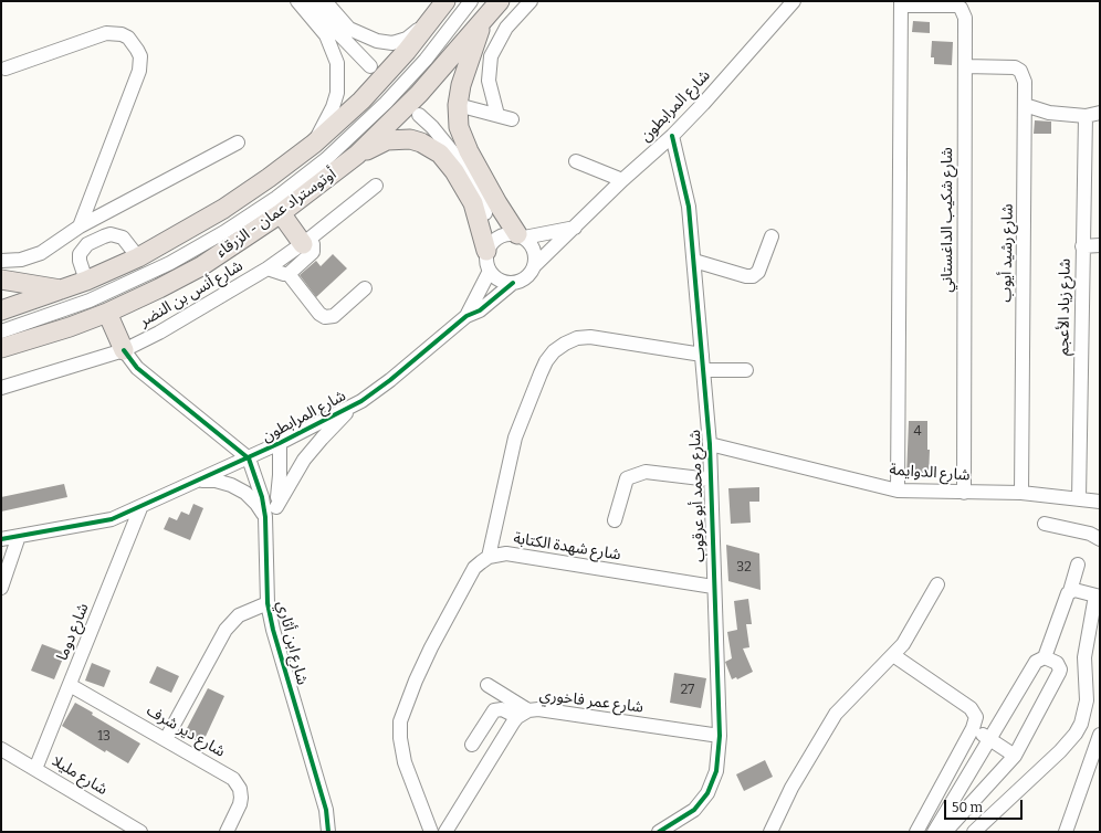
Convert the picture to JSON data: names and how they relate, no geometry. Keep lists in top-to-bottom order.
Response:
{
  "streets": {
    "highway": ["أوتوستراد عمان - الزرقاء"],
    "street": [
      "شارع المرابطون",
      "شارع شكيب الداغستاني",
      "شارع رشيد أيوب",
      "شارع أنس بن النضر",
      "شارع زياد الأعجم",
      "شارع الدوايمة",
      "شارع محمد أبو عرقوب",
      "شارع شهدة الكتابة",
      "شارع دوما",
      "شارع ابن أثاري",
      "شارع عمر فاخوري",
      "شارع دير شرف",
      "شارع مليلا"
    ]
  },
  "crossings": [
    ["شارع المرابطون", "شارع محمد أبو عرقوب"],
    ["شارع المرابطون", "شارع دوما"],
    ["شارع المرابطون", "شارع ابن أثاري"],
    ["شارع شكيب الداغستاني", "شارع رشيد أيوب"],
    ["شارع شكيب الداغستاني", "شارع الدوايمة"],
    ["شارع رشيد أيوب", "شارع الدوايمة"],
    ["شارع زياد الأعجم", "شارع الدوايمة"],
    ["شارع الدوايمة", "شارع محمد أبو عرقوب"],
    ["شارع محمد أبو عرقوب", "شارع شهدة الكتابة"],
    ["شارع محمد أبو عرقوب", "شارع عمر فاخوري"],
    ["شارع دوما", "شارع دير شرف"],
    ["شارع دوما", "شارع مليلا"]
  ],
  "house_numbers": [
    "4",
    "32",
    "27",
    "13"
  ],
  "scale_bar": "50 m"
}
